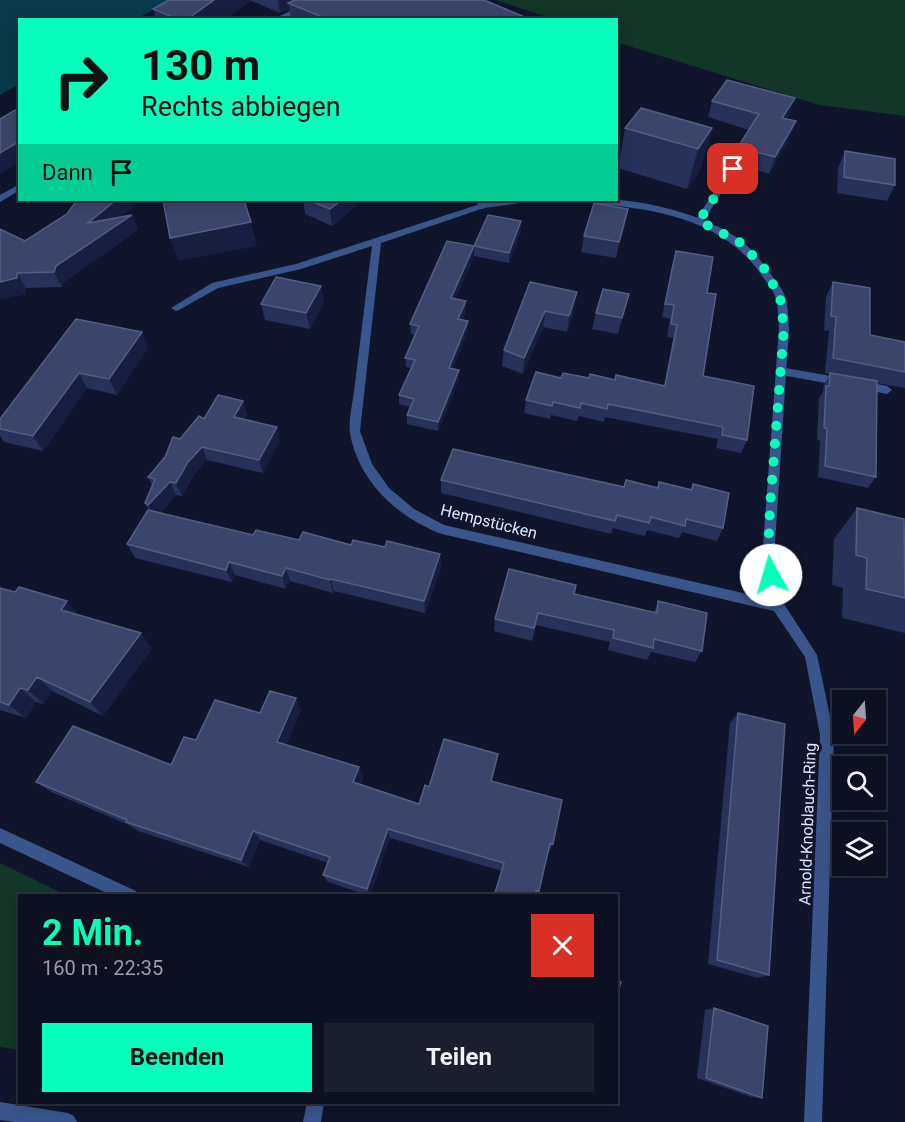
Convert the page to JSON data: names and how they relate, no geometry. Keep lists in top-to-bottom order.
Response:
{
  "streets": {
    "street": ["Hempstücken", "Arnold-Knoblauch-Ring"]
  },
  "crossings": [
    ["Hempstücken", "Arnold-Knoblauch-Ring"]
  ],
  "north": "bottom",
  "page": {
    "turn": ["130 m", "Rechts abbiegen"],
    "then": "Dann",
    "heading": ["2 Min.", "160 m · 22:35"],
    "buttons": ["Beenden", "Teilen"]
  }
}
